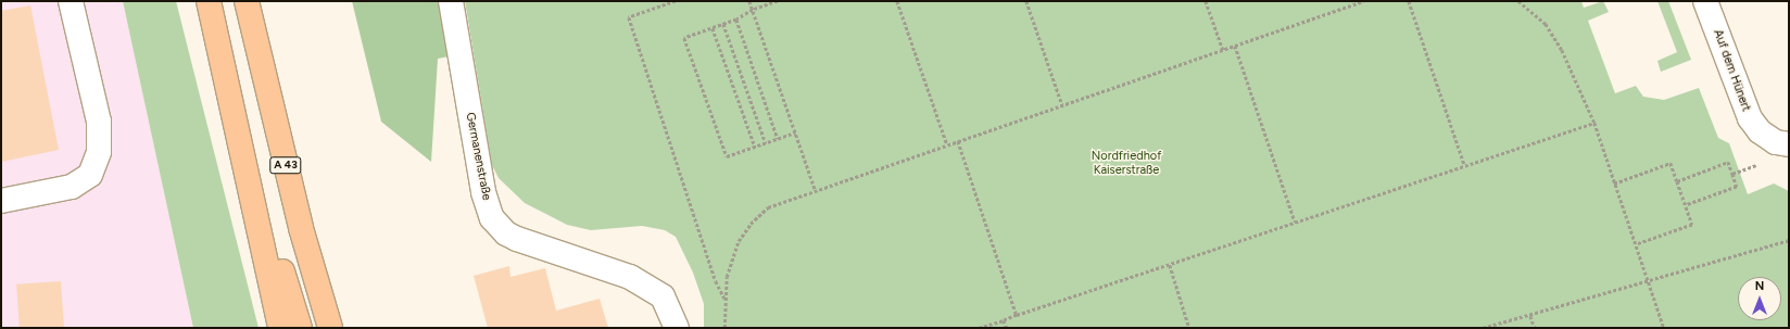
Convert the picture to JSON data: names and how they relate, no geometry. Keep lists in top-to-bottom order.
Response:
{
  "streets": {
    "highway": ["A 43"],
    "street": ["Auf dem Hünert", "Germanenstraße"]
  },
  "parks": ["Nordfriedhof Kaiserstraße"],
  "north": "top"
}
